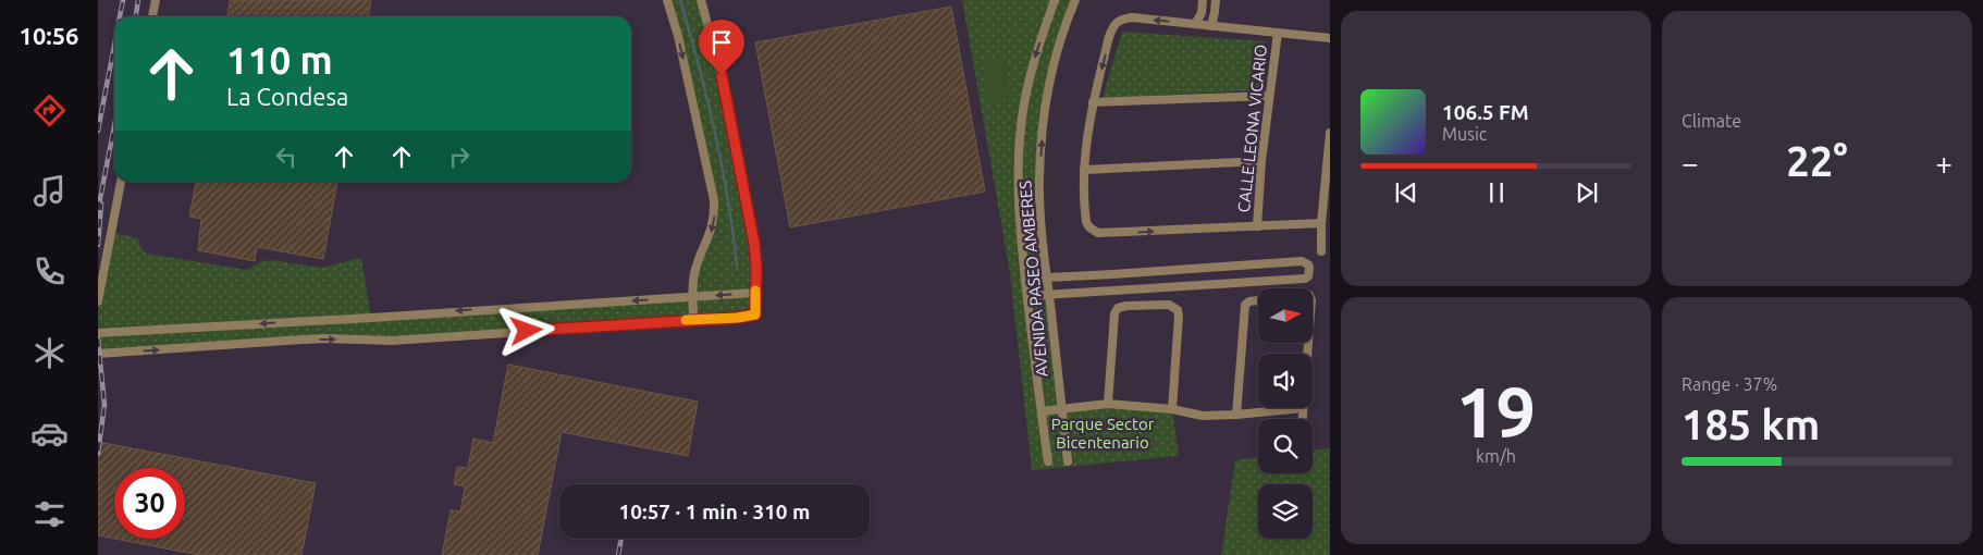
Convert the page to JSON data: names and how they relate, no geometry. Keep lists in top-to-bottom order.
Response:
{
  "streets": {
    "street": ["CALLE LEONA VICARIO", "AVENIDA PASEO AMBERES"]
  },
  "parks": ["Parque Sector Bicentenario"],
  "north": "right",
  "page": {
    "tabs": "10:56",
    "tile": [
      "Climate",
      ["19", "km/h"],
      ["Range · 37%", "185 km"]
    ],
    "turn": ["110 m", "La Condesa"],
    "song": ["106.5 FM", "Music"],
    "heat": ["−", "22°", "+"],
    "limit": "30",
    "trip": "10:57 · 1 min · 310 m"
  }
}
